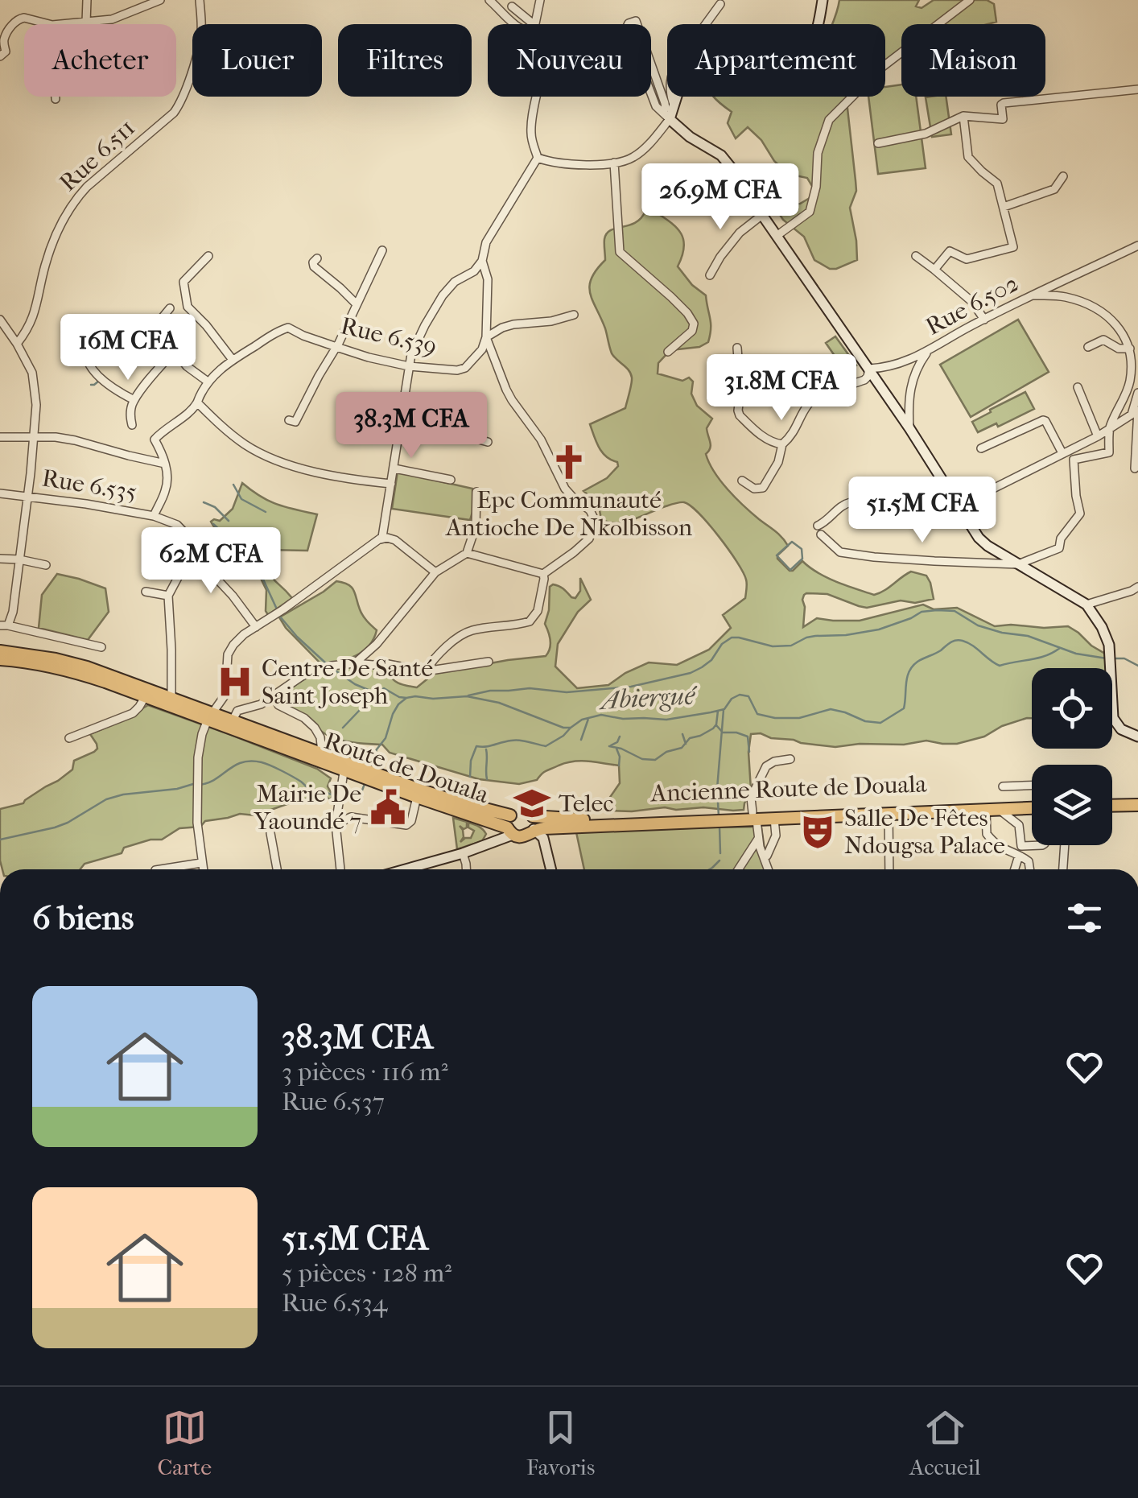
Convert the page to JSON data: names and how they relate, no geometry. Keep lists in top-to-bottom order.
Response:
{
  "streets": {
    "main road": ["Route de Douala", "Ancienne Route de Douala"],
    "street": [
      "Rue 6.511",
      "Rue 6.502",
      "Rue 6.539",
      "Rue 6.535"
    ]
  },
  "crossings": [
    ["Route de Douala", "Ancienne Route de Douala"]
  ],
  "water": ["Abiergué"],
  "places": {
    "church": ["Epc Communauté Antioche De Nkolbisson"],
    "hospital": ["Centre De Santé Saint Joseph"],
    "school or university": ["Telec"],
    "public building": ["Mairie De Yaoundé 7"],
    "theatre": ["Salle De Fêtes Ndougsa Palace"]
  },
  "page": {
    "chip": [
      "Acheter",
      "Louer",
      "Filtres",
      "Nouveau",
      "Appartement",
      "Maison"
    ],
    "price": [
      "26.9M CFA",
      "16M CFA",
      "31.8M CFA",
      "38.3M CFA",
      "51.5M CFA",
      "62M CFA"
    ],
    "heading": "6 biens",
    "list": [
      {
        "name": "38.3M CFA",
        "note": "3 pièces · 116 m² · Rue 6.537"
      },
      {
        "name": "51.5M CFA",
        "note": "5 pièces · 128 m² · Rue 6.534"
      }
    ],
    "tabs": ["Carte", "Favoris", "Accueil"]
  }
}
